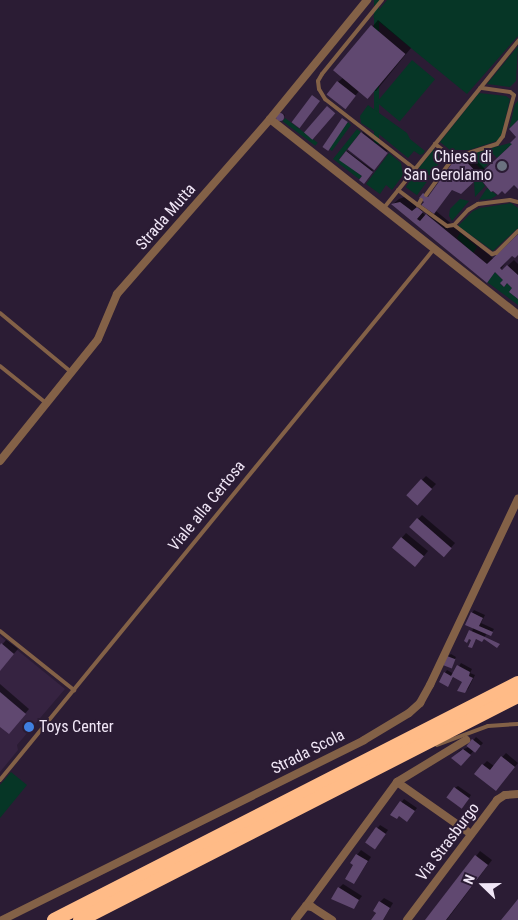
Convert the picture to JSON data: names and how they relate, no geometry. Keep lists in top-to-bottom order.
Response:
{
  "streets": {
    "street": ["Strada Mutta", "Strada Scola", "Via Strasburgo"],
    "lane": ["Viale alla Certosa"]
  },
  "places": ["Chiesa di San Gerolamo", "Toys Center"],
  "north": "left"
}
